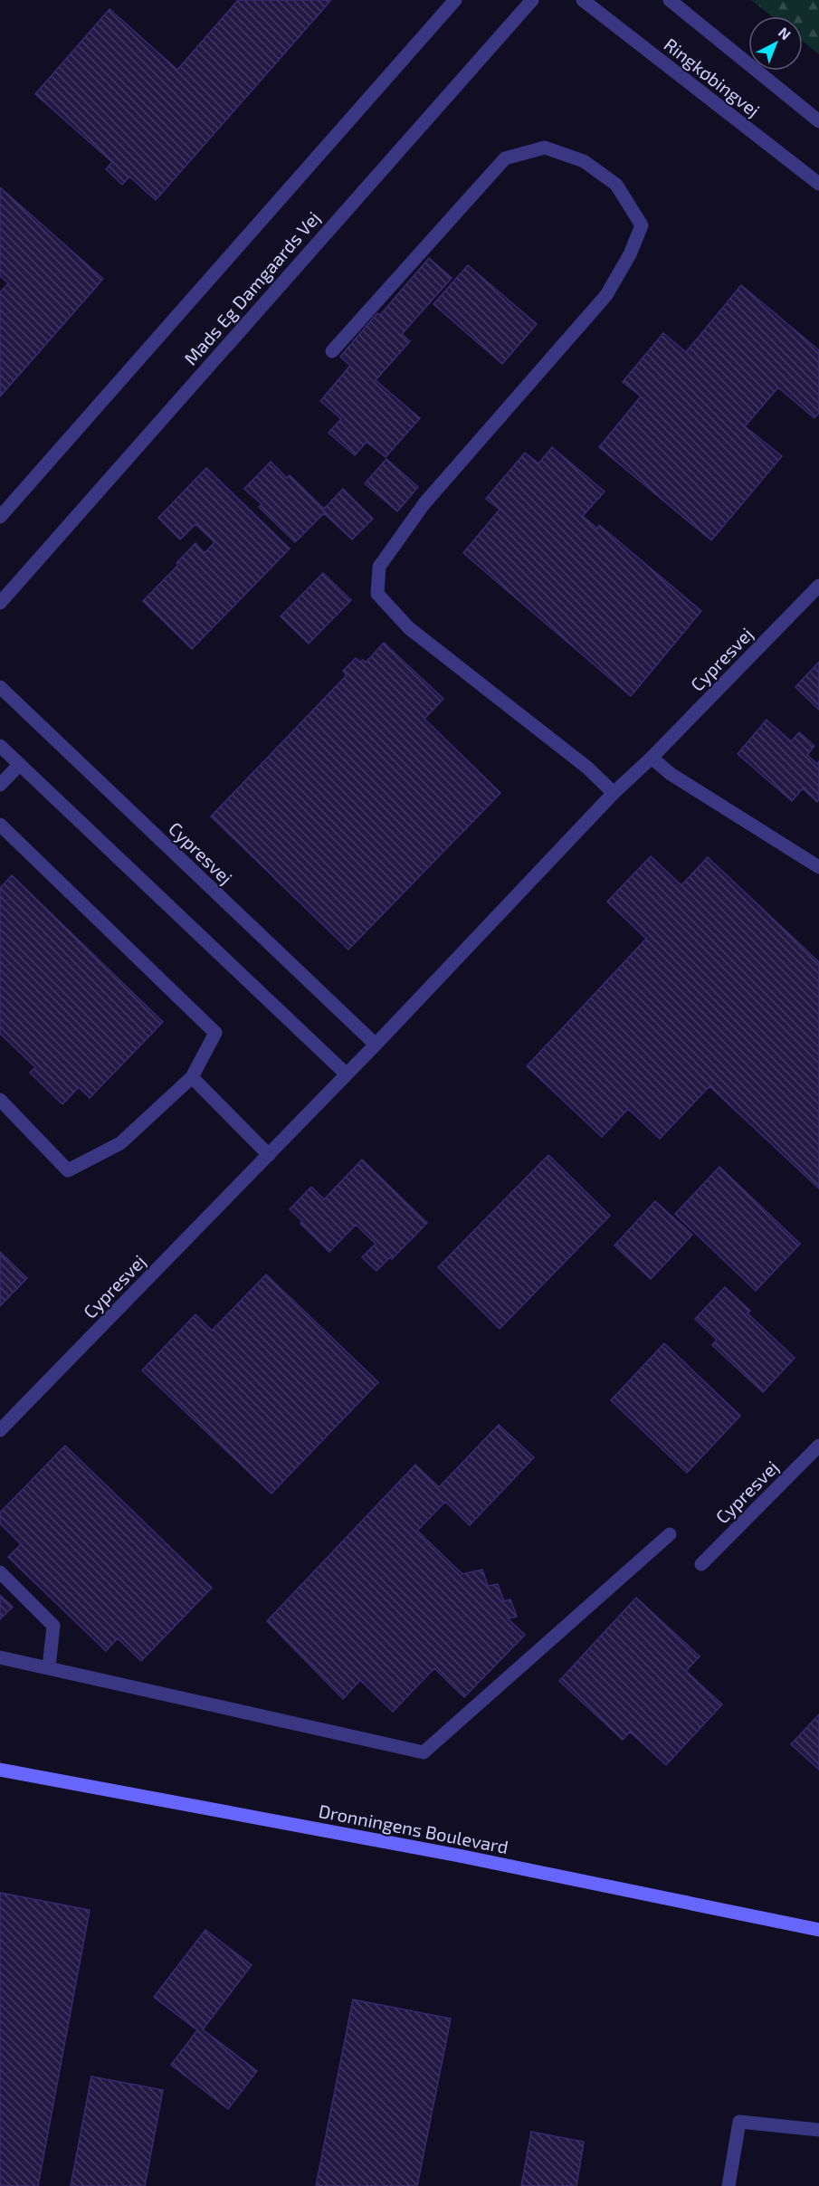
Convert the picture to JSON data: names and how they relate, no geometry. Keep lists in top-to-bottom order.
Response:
{
  "streets": {
    "main road": ["Dronningens Boulevard"],
    "street": ["Ringkøbingvej", "Mads Eg Damgaards Vej", "Cypresvej"]
  },
  "north": "top right"
}
